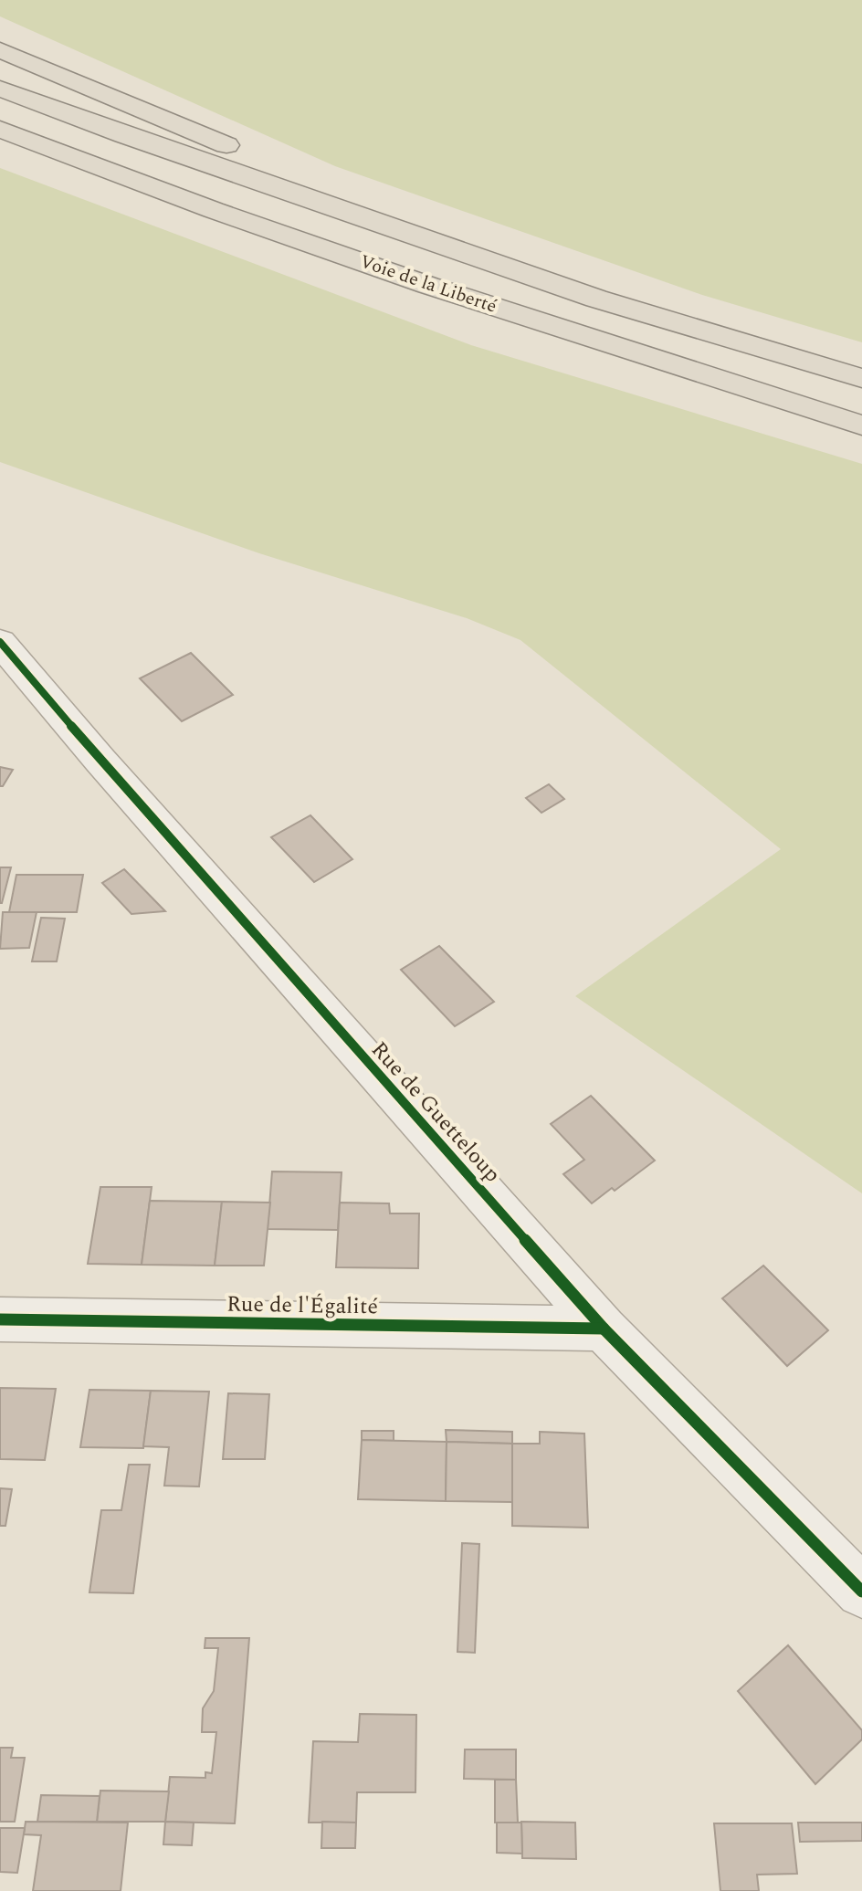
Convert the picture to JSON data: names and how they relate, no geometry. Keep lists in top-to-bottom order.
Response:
{
  "streets": {
    "highway": ["Voie de la Liberté"],
    "street": ["Rue de Guetteloup", "Rue de l'Égalité"]
  },
  "crossings": [
    ["Rue de Guetteloup", "Rue de l'Égalité"]
  ]
}
